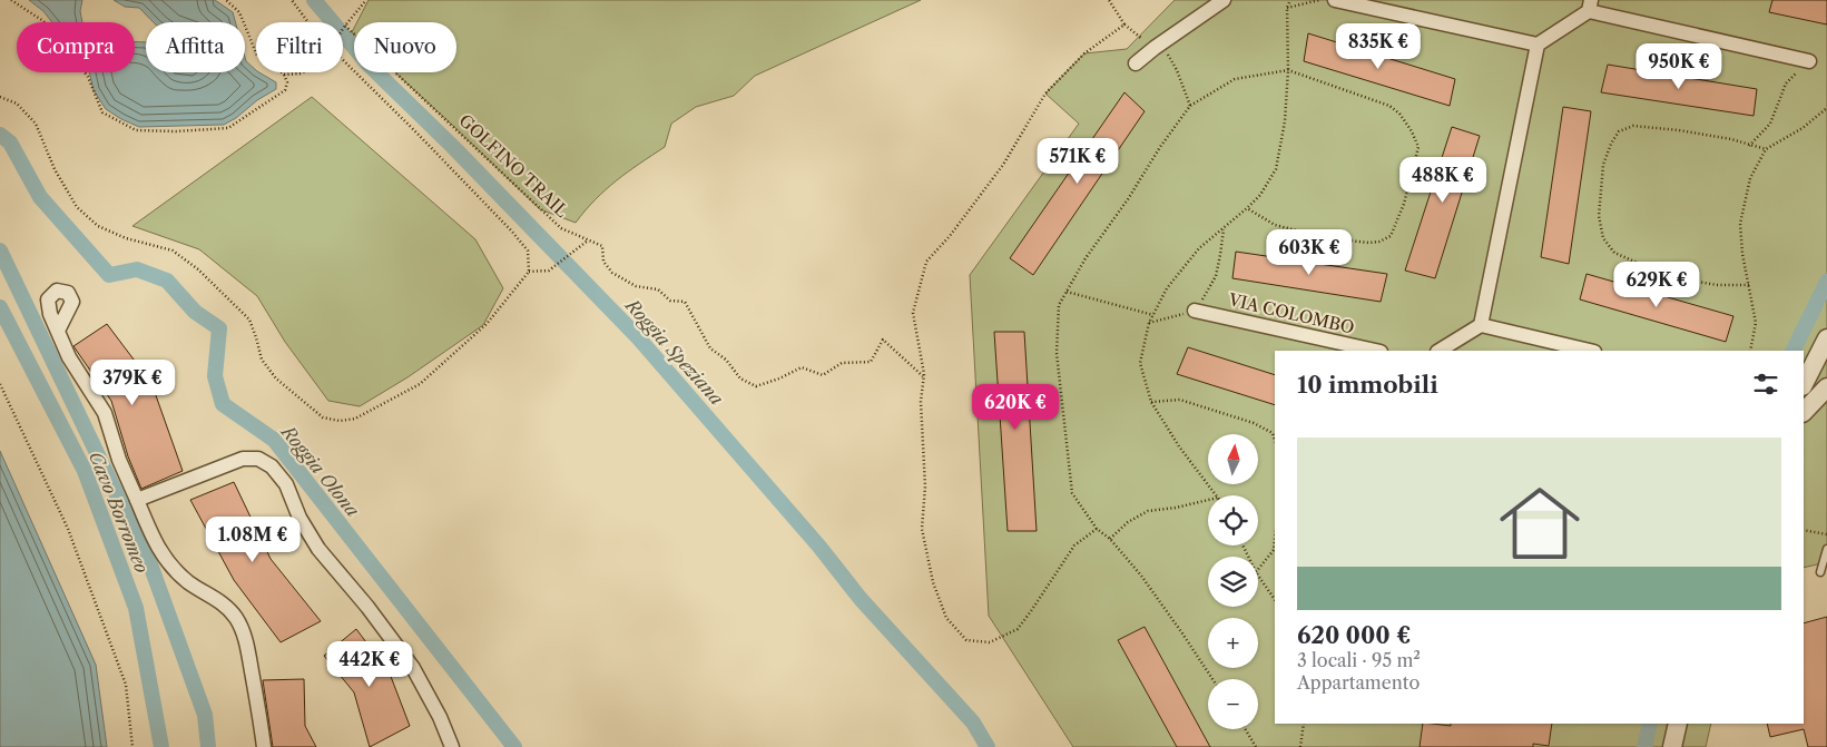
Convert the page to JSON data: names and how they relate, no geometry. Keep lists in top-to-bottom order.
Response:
{
  "streets": {
    "street": ["VIA COLOMBO"],
    "path": ["GOLFINO TRAIL"]
  },
  "water": ["Roggia Speziana", "Roggia Olona", "Cavo Borromeo"],
  "north": "top",
  "page": {
    "chip": [
      "Compra",
      "Affitta",
      "Filtri",
      "Nuovo"
    ],
    "price": [
      "835K €",
      "950K €",
      "571K €",
      "488K €",
      "603K €",
      "629K €",
      "379K €",
      "620K €",
      "1.08M €",
      "442K €"
    ],
    "heading": "10 immobili",
    "list": [
      {
        "name": "620 000 €",
        "note": "3 locali · 95 m² · Appartamento"
      }
    ],
    "map_buttons": ["+", "−"]
  }
}
